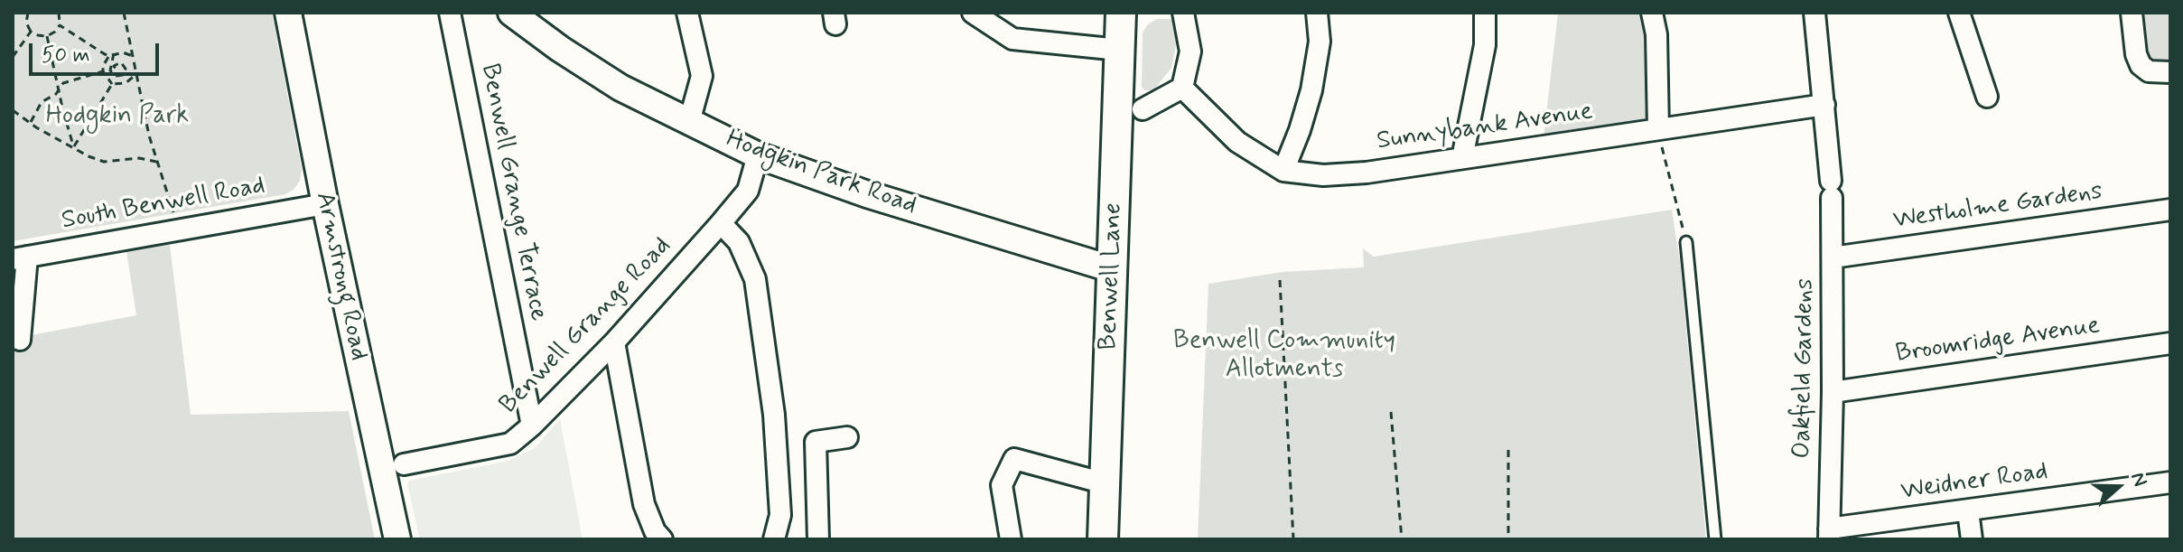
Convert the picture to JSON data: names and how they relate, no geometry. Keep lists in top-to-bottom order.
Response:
{
  "streets": {
    "main road": ["Benwell Lane"],
    "street": [
      "Sunnybank Avenue",
      "Hodgkin Park Road",
      "Benwell Grange Terrace",
      "South Benwell Road",
      "Westholme Gardens",
      "Armstrong Road",
      "Benwell Grange Road",
      "Broomridge Avenue",
      "Oakfield Gardens",
      "Weidner Road"
    ]
  },
  "crossings": [
    ["Sunnybank Avenue", "Oakfield Gardens"],
    ["Hodgkin Park Road", "Benwell Lane"],
    ["Hodgkin Park Road", "Benwell Grange Road"],
    ["Benwell Grange Terrace", "Benwell Grange Road"],
    ["South Benwell Road", "Armstrong Road"],
    ["Westholme Gardens", "Oakfield Gardens"],
    ["Broomridge Avenue", "Oakfield Gardens"],
    ["Oakfield Gardens", "Weidner Road"]
  ],
  "parks": ["Hodgkin Park", "Benwell Community Allotments"],
  "scale_bar": "50 m",
  "north": "right"
}
